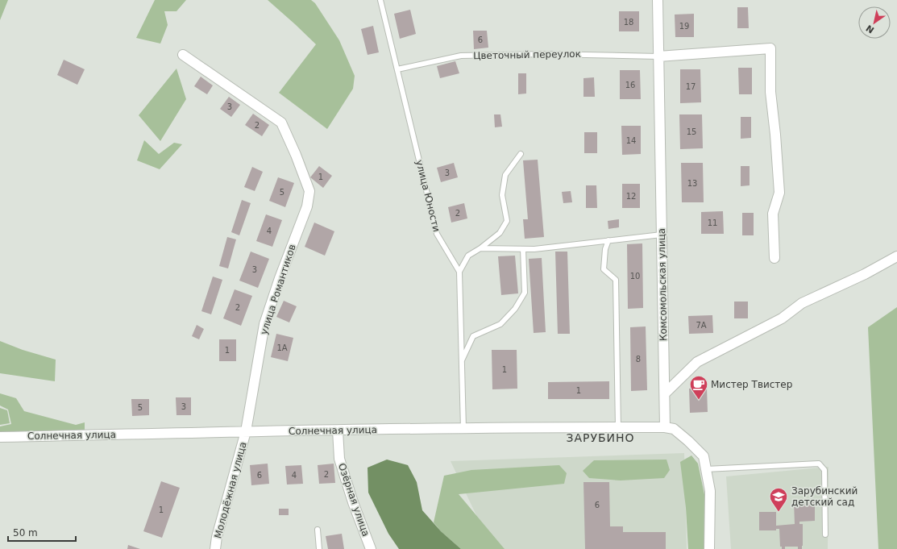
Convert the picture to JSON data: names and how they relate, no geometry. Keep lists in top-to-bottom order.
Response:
{
  "streets": {
    "street": [
      "Комсомольская улица",
      "улица Романтиков",
      "Солнечная улица",
      "Молодёжная улица",
      "Озёрная улица"
    ],
    "lane": ["Цветочный переулок", "улица Юности"]
  },
  "crossings": [
    ["Цветочный переулок", "улица Юности"],
    ["Цветочный переулок", "Комсомольская улица"],
    ["улица Юности", "Солнечная улица"],
    ["Комсомольская улица", "Солнечная улица"],
    ["улица Романтиков", "Солнечная улица"],
    ["улица Романтиков", "Молодёжная улица"],
    ["Солнечная улица", "Молодёжная улица"],
    ["Солнечная улица", "Озёрная улица"]
  ],
  "districts": ["ЗАРУБИНО"],
  "places": {
    "cafe": ["Мистер Твистер"],
    "school or university": ["Зарубинский детский сад"]
  },
  "house_numbers": [
    "18",
    "19",
    "6",
    "16",
    "17",
    "3",
    "2",
    "15",
    "14",
    "3",
    "1",
    "13",
    "5",
    "12",
    "2",
    "11",
    "4",
    "3",
    "10",
    "2",
    "7А",
    "1А",
    "1",
    "8",
    "1",
    "1",
    "3",
    "5",
    "2",
    "6",
    "4",
    "6",
    "1"
  ],
  "scale_bar": "50 m",
  "north": "bottom left"
}
